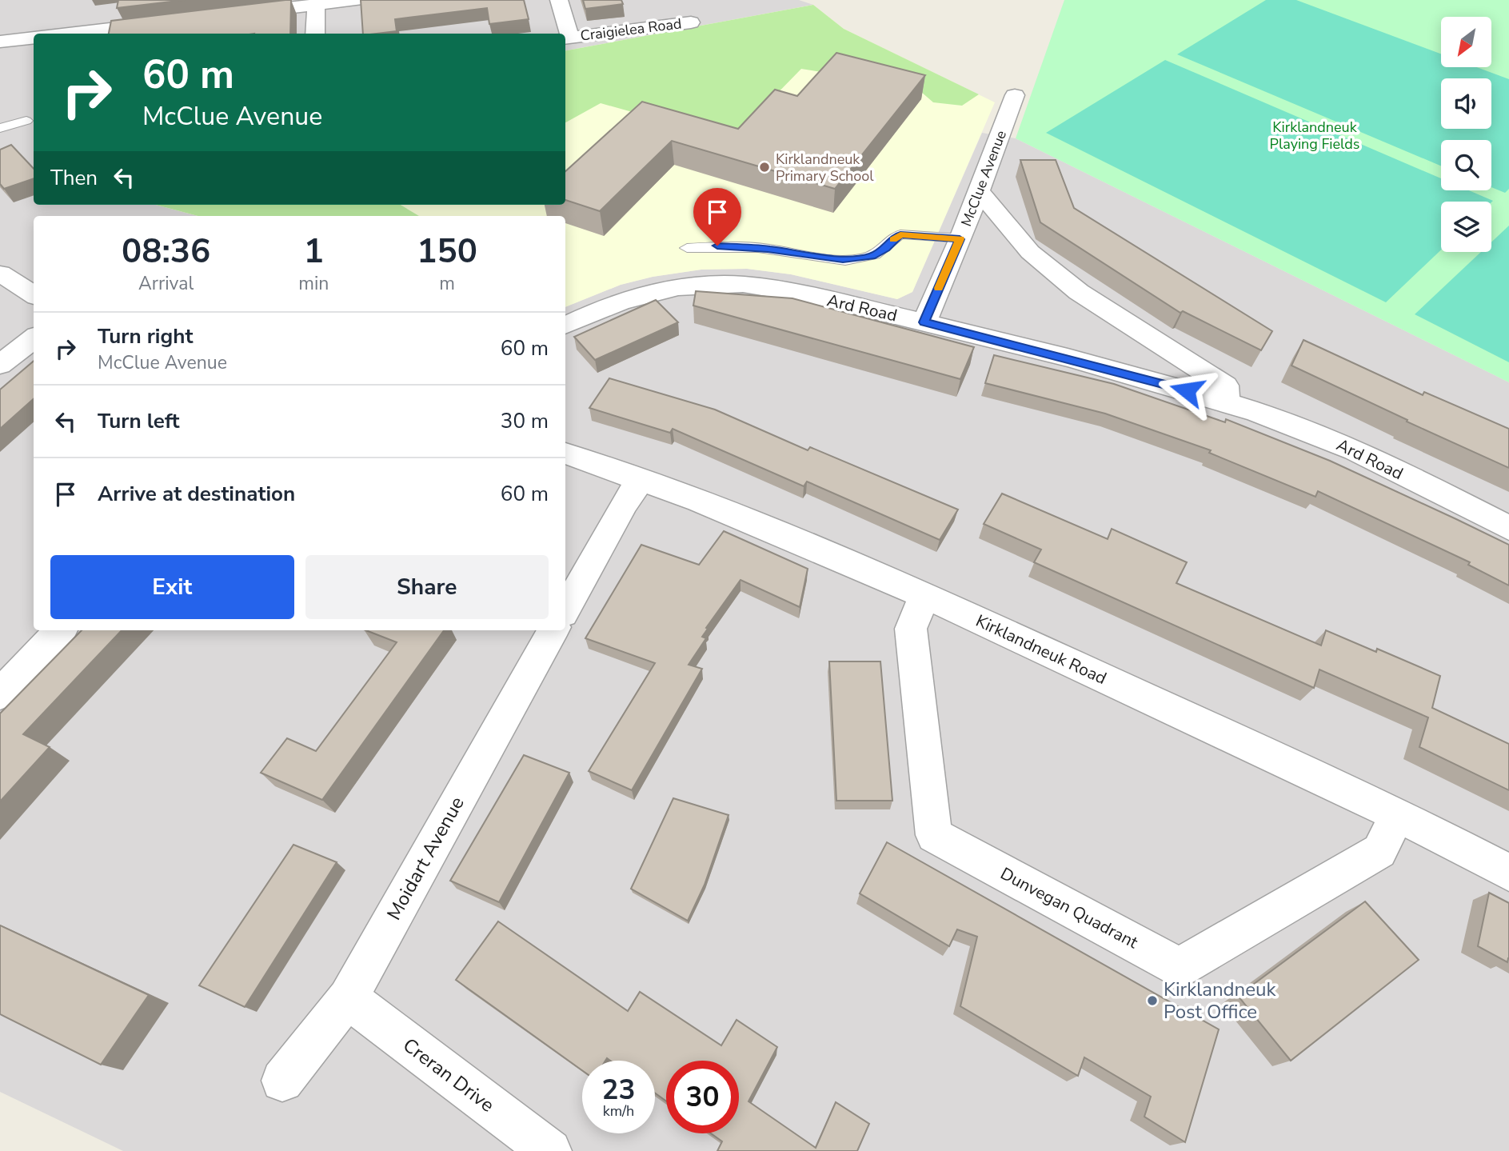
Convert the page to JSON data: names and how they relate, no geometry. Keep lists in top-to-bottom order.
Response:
{
  "streets": {
    "street": [
      "Craigielea Road",
      "McClue Avenue",
      "Ard Road",
      "Kirklandneuk Road",
      "Moidart Avenue",
      "Dunvegan Quadrant",
      "Creran Drive"
    ]
  },
  "crossings": [
    ["McClue Avenue", "Ard Road"],
    ["Kirklandneuk Road", "Dunvegan Quadrant"],
    ["Moidart Avenue", "Creran Drive"]
  ],
  "parks": ["Kirklandneuk Playing Fields"],
  "places": ["Kirklandneuk Primary School", "Kirklandneuk Post Office"],
  "north": "bottom left",
  "page": {
    "turn": ["60 m", "McClue Avenue"],
    "then": "Then",
    "eta": [
      "08:36",
      "Arrival",
      "1",
      "min",
      "150",
      "m"
    ],
    "list": [
      {
        "name": "Turn right",
        "note": "McClue Avenue",
        "value": "60 m"
      },
      {
        "name": "Turn left",
        "value": "30 m"
      },
      {
        "name": "Arrive at destination",
        "value": "60 m"
      }
    ],
    "buttons": ["Exit", "Share"],
    "speed": "23 km/h",
    "limit": "30"
  }
}
